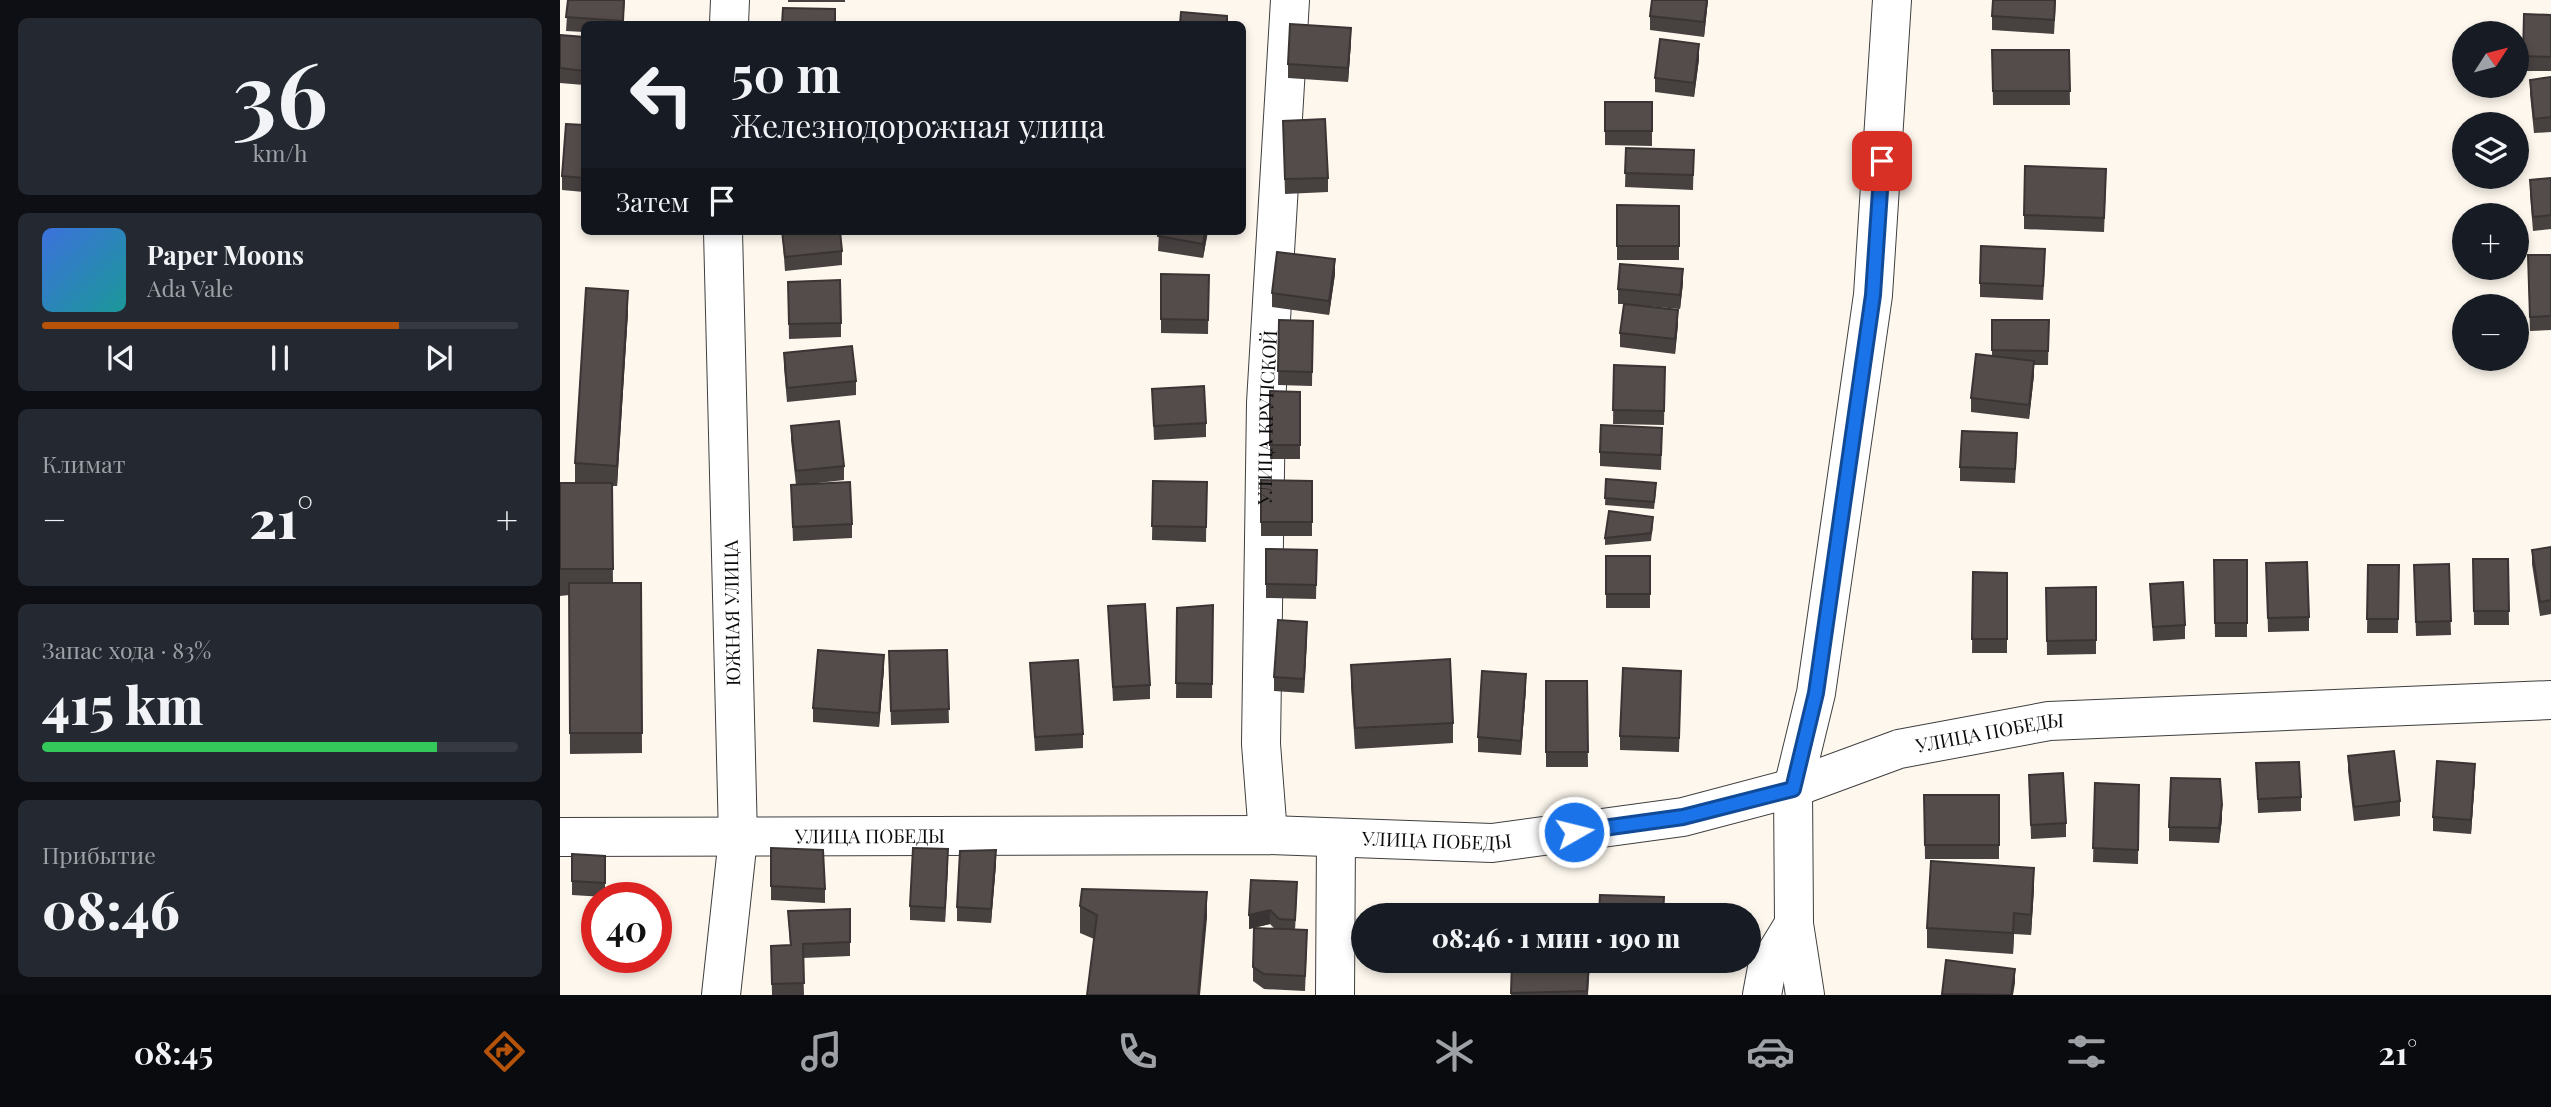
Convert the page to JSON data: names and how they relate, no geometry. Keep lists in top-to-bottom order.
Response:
{
  "streets": {
    "street": ["УЛИЦА КРУПСКОЙ", "ЮЖНАЯ УЛИЦА", "УЛИЦА ПОБЕДЫ"]
  },
  "crossings": [
    ["УЛИЦА КРУПСКОЙ", "УЛИЦА ПОБЕДЫ"],
    ["ЮЖНАЯ УЛИЦА", "УЛИЦА ПОБЕДЫ"]
  ],
  "north": "top right",
  "page": {
    "tile": [
      ["36", "km/h"],
      "Климат",
      ["Запас хода · 83%", "415 km"],
      ["Прибытие", "08:46"]
    ],
    "map_buttons": ["+", "−"],
    "turn": ["50 m", "Железнодорожная улица"],
    "then": "Затем",
    "song": ["Paper Moons", "Ada Vale"],
    "heat": ["−", "21°", "+"],
    "limit": "40",
    "trip": "08:46 · 1 мин · 190 m",
    "tabs": ["08:45", "21°"]
  }
}
